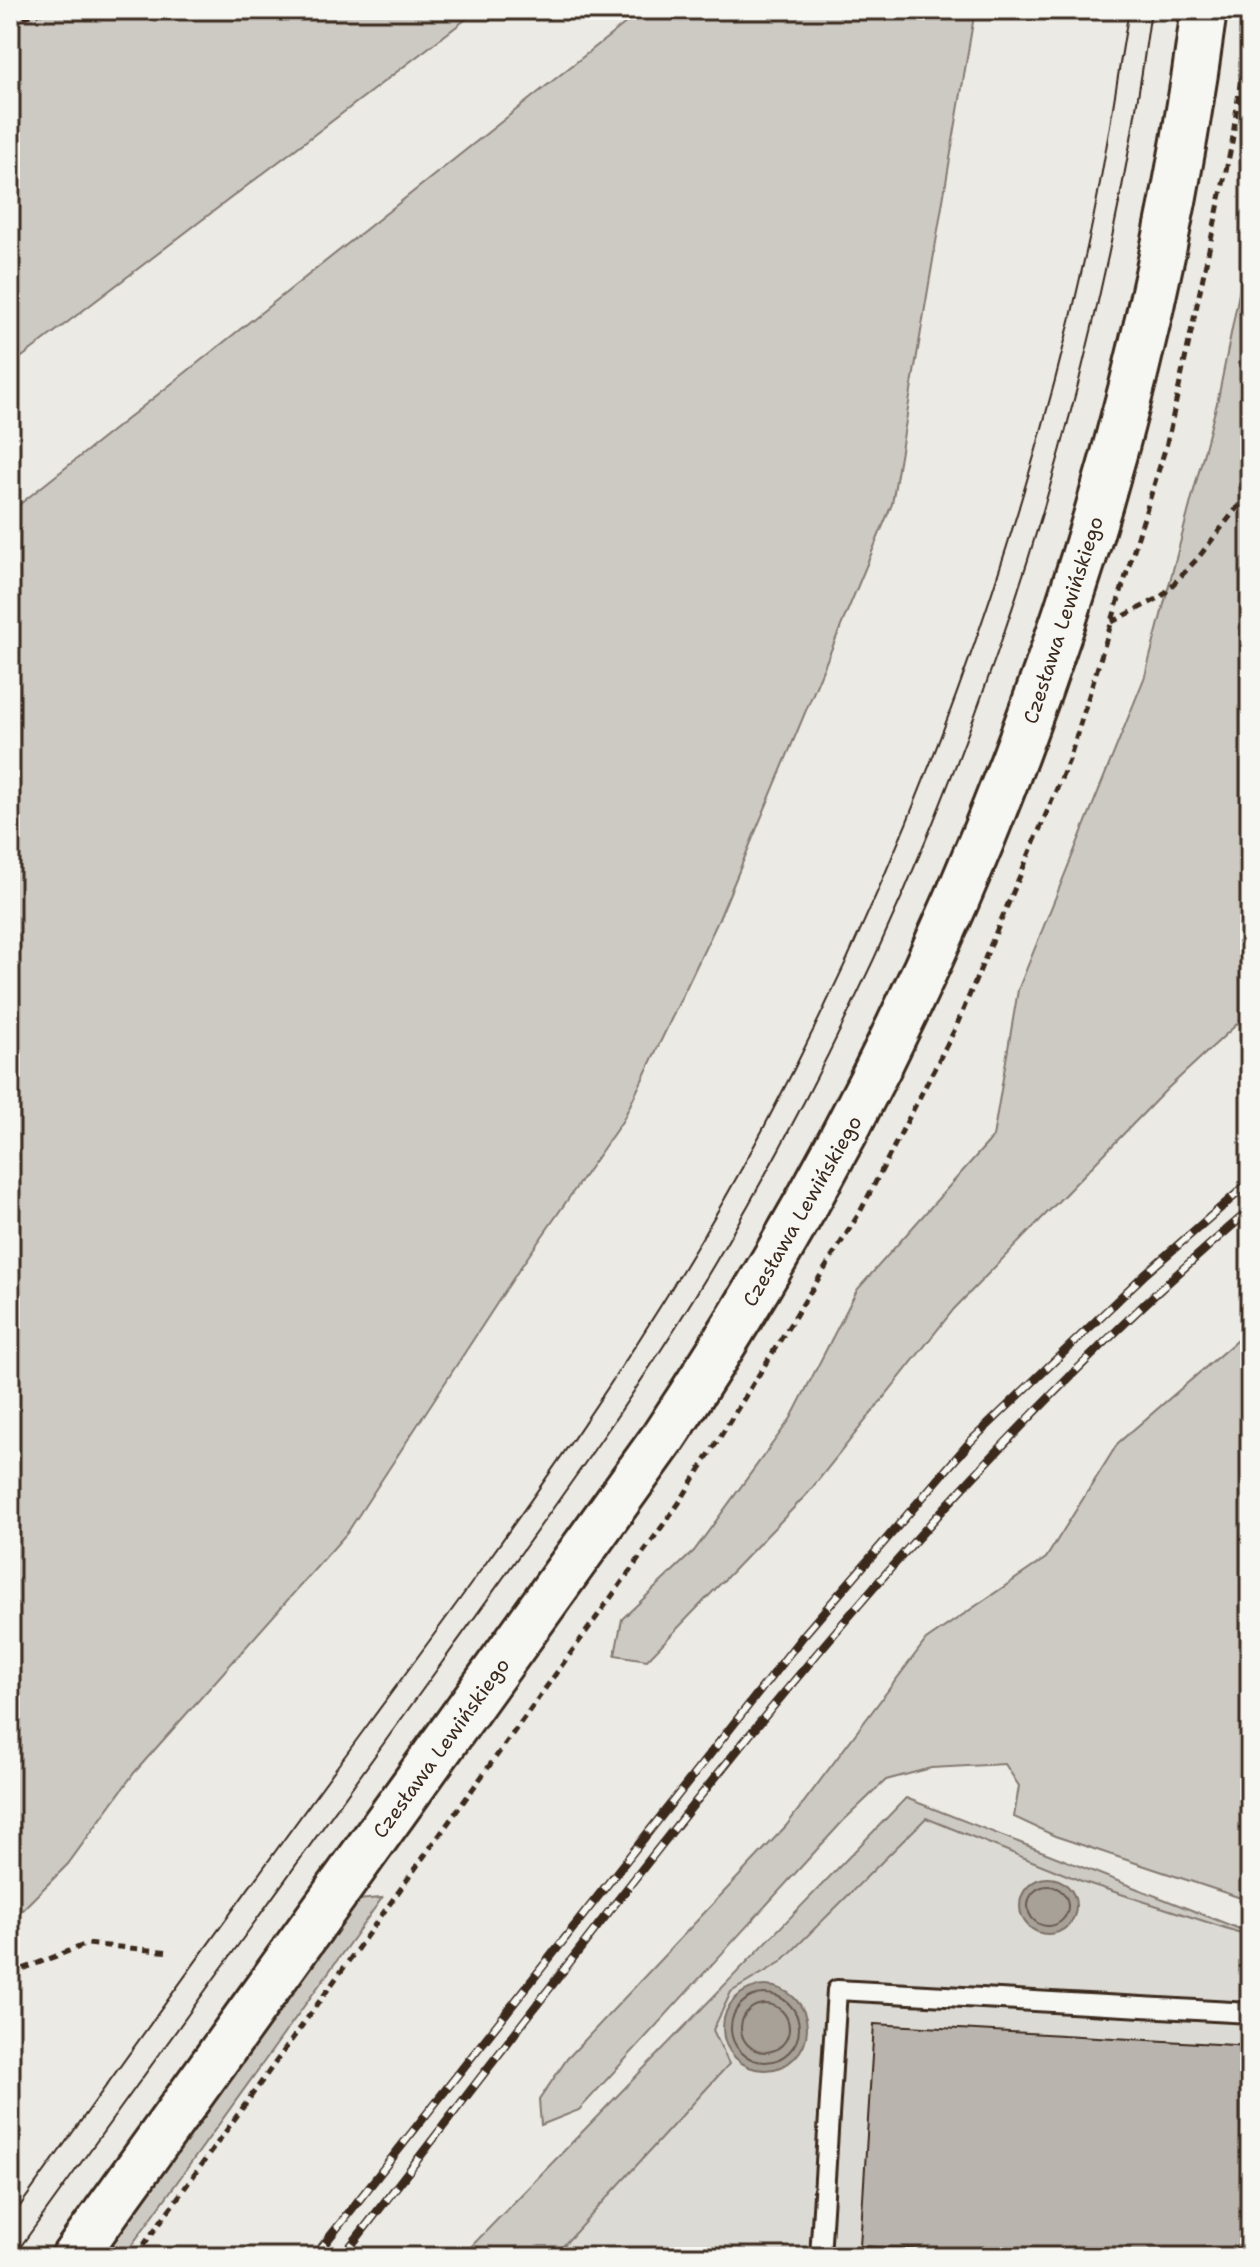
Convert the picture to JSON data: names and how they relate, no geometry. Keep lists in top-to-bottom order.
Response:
{
  "streets": {
    "street": ["Czesława Lewińskiego"]
  }
}
